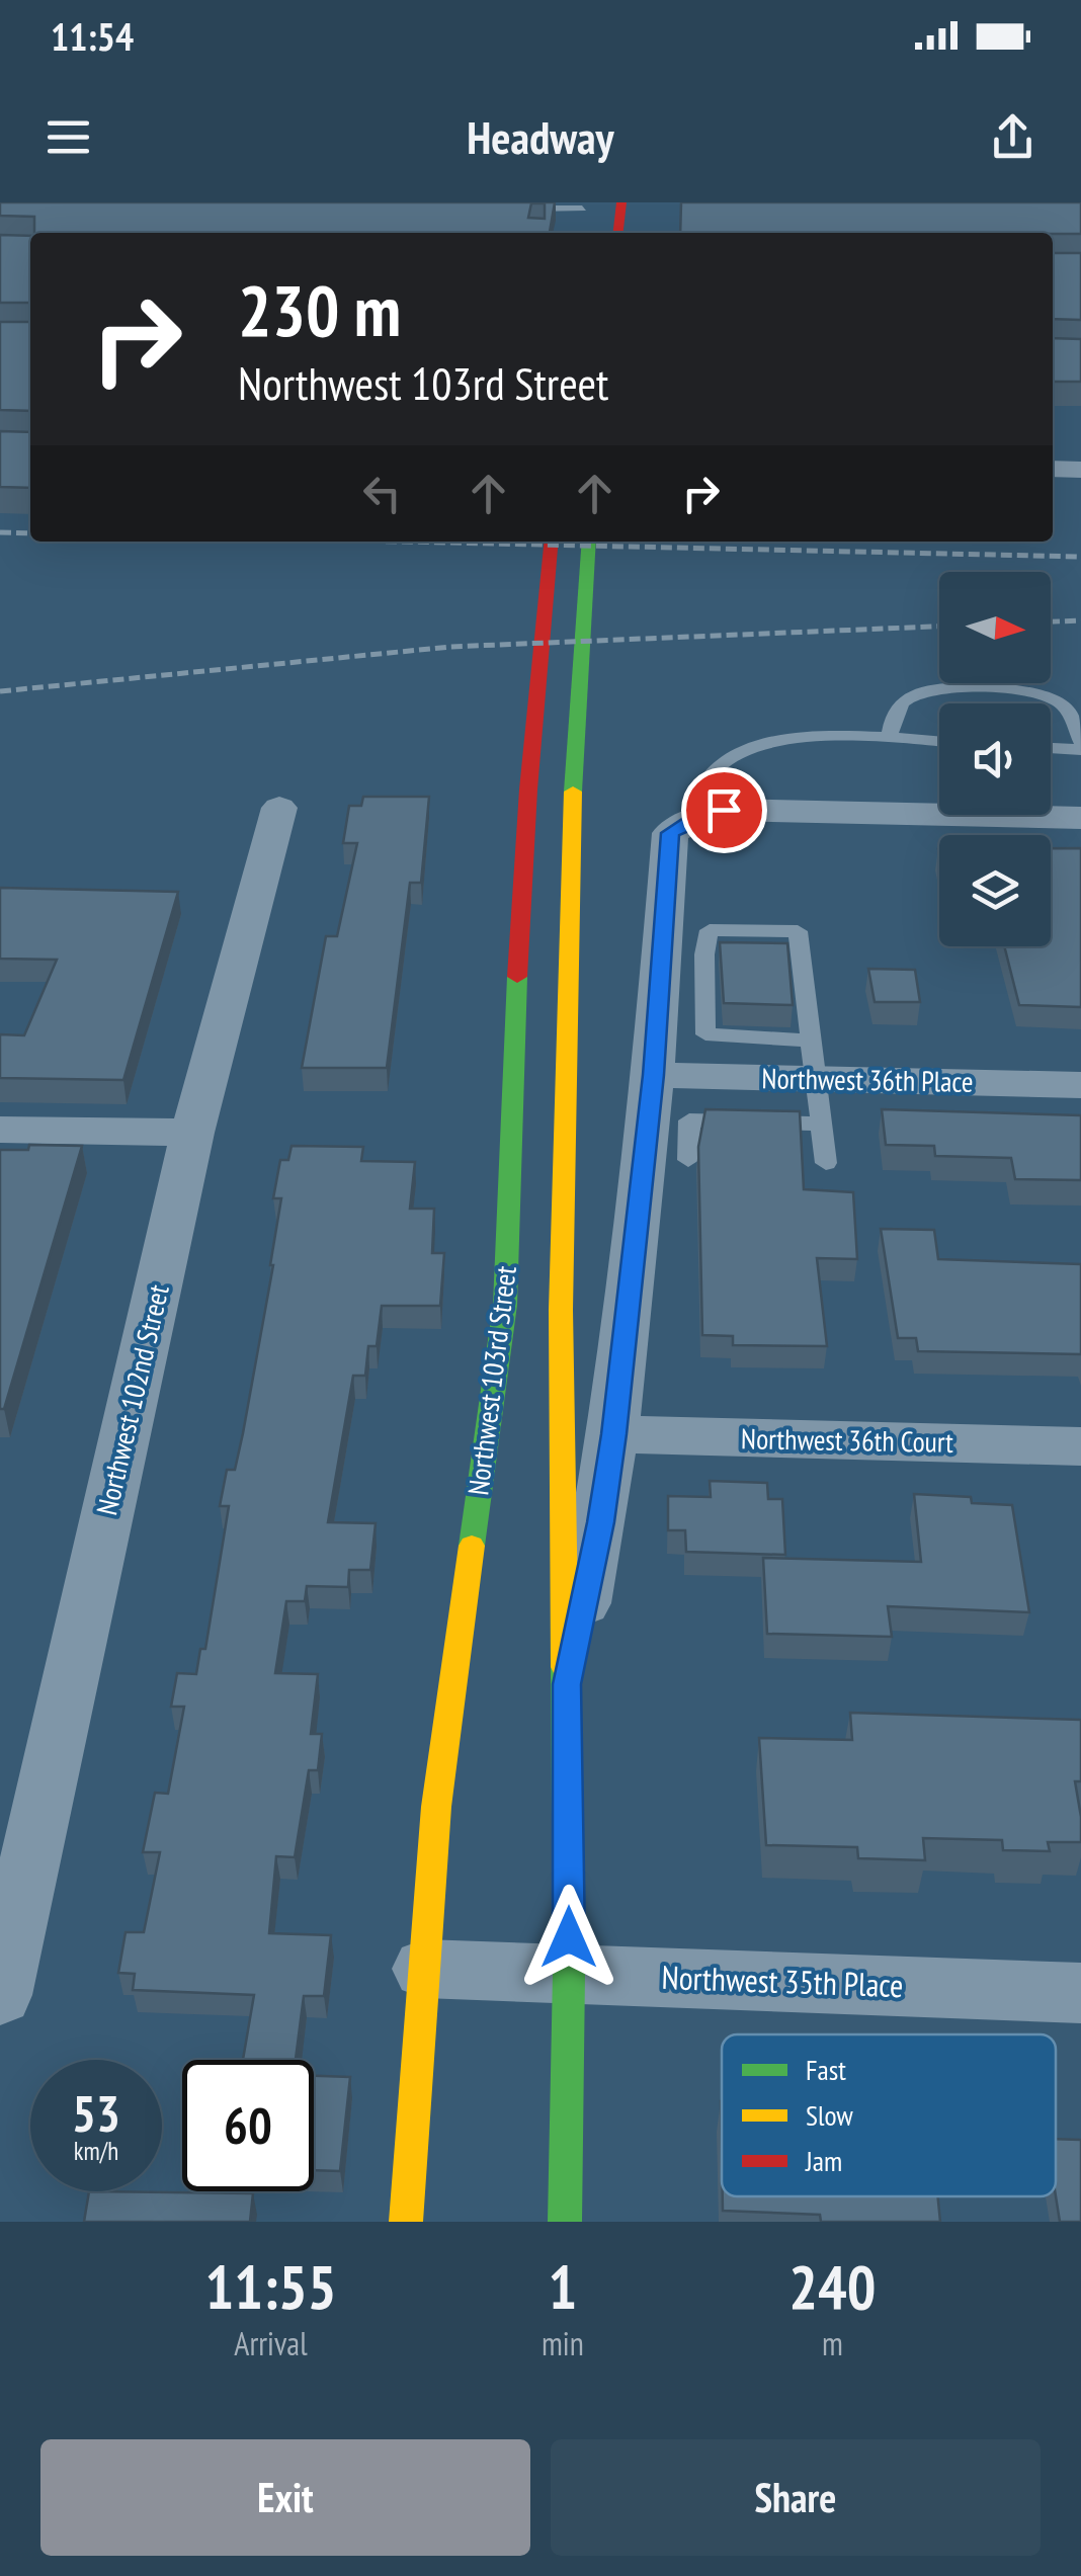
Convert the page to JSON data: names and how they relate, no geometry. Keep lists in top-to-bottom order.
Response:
{
  "streets": {
    "main road": ["Northwest 103rd Street"],
    "street": [
      "Northwest 36th Place",
      "Northwest 102nd Street",
      "Northwest 36th Court",
      "Northwest 35th Place"
    ]
  },
  "crossings": [
    ["Northwest 36th Place", "Northwest 103rd Street"],
    ["Northwest 103rd Street", "Northwest 36th Court"],
    ["Northwest 103rd Street", "Northwest 35th Place"]
  ],
  "legend": ["Fast", "Slow", "Jam"],
  "north": "right",
  "page": {
    "status": "11:54",
    "header": "Headway",
    "turn": ["230 m", "Northwest 103rd Street"],
    "speed": "53 km/h",
    "limit": "60",
    "eta": [
      "11:55",
      "Arrival",
      "1",
      "min",
      "240",
      "m"
    ],
    "buttons": ["Exit", "Share"]
  }
}
